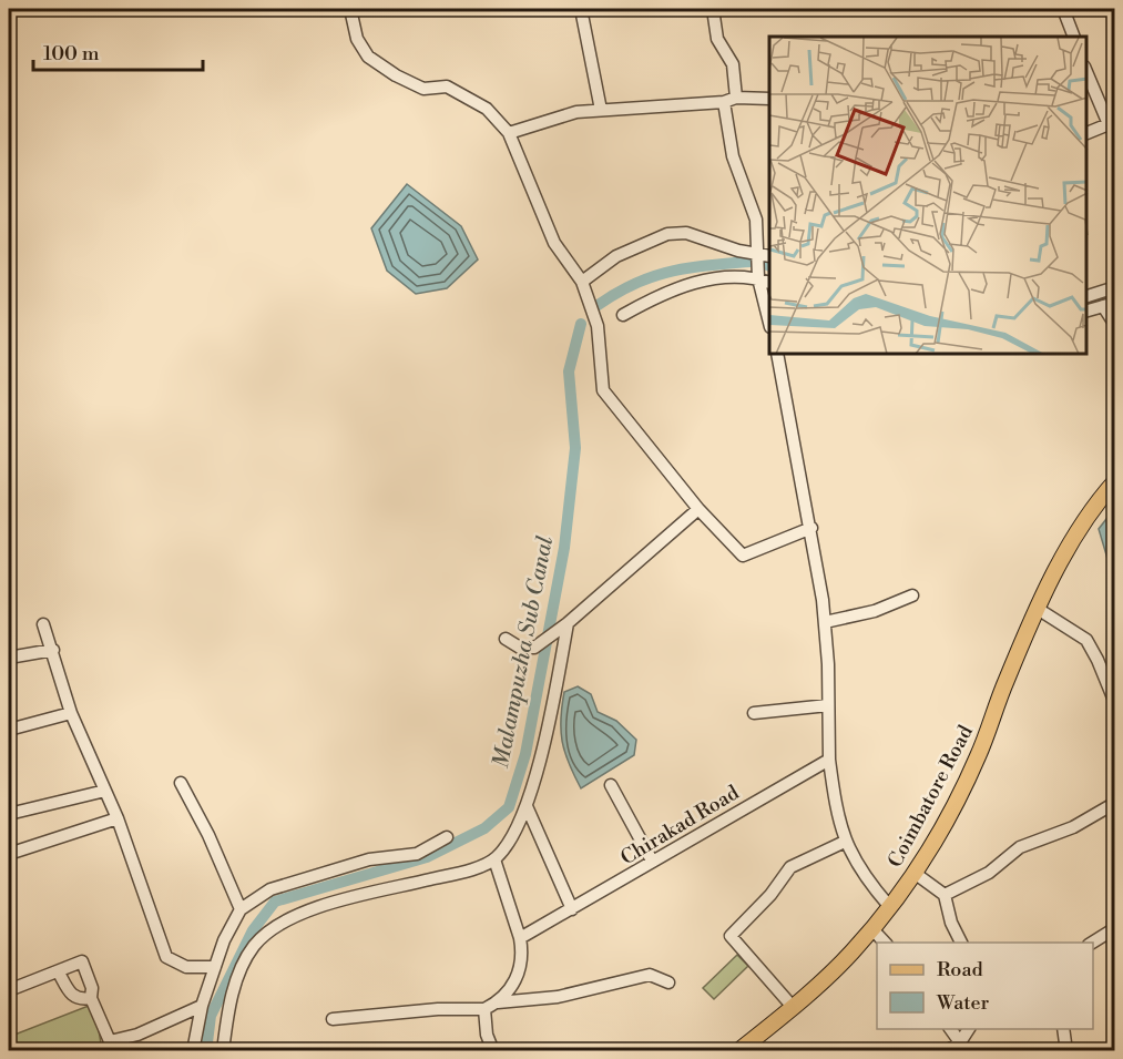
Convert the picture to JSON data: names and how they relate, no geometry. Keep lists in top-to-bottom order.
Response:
{
  "streets": {
    "main road": ["Coimbatore Road"],
    "street": ["Chirakad Road"]
  },
  "water": ["Malampuzha Sub Canal"],
  "legend": ["Road", "Water"],
  "scale_bar": "100 m"
}
